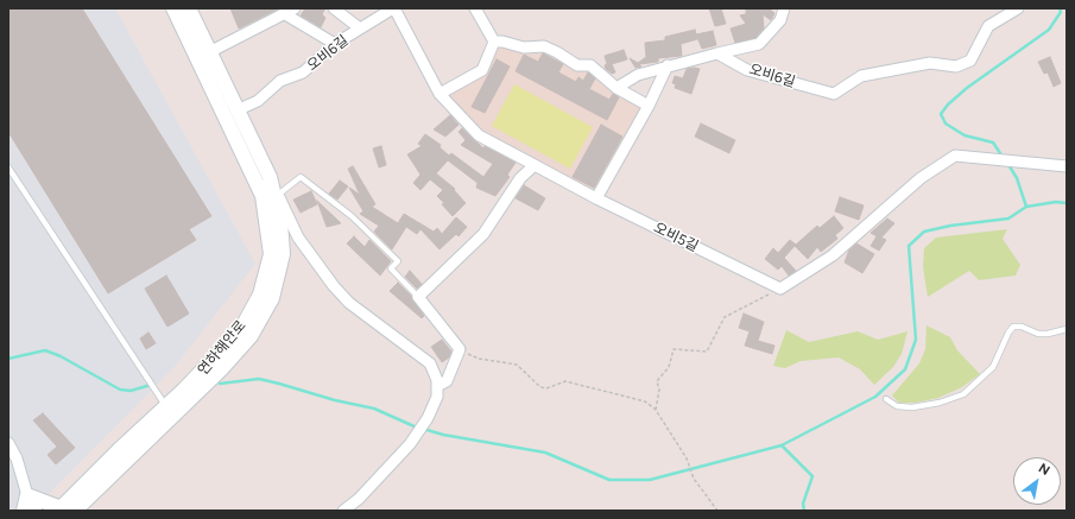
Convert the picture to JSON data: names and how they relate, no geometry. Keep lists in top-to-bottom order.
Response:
{
  "streets": {
    "street": ["오비6길", "오비5길", "연하해안로"]
  },
  "crossings": [
    ["오비6길", "오비5길"],
    ["오비6길", "연하해안로"]
  ],
  "north": "top right"
}
